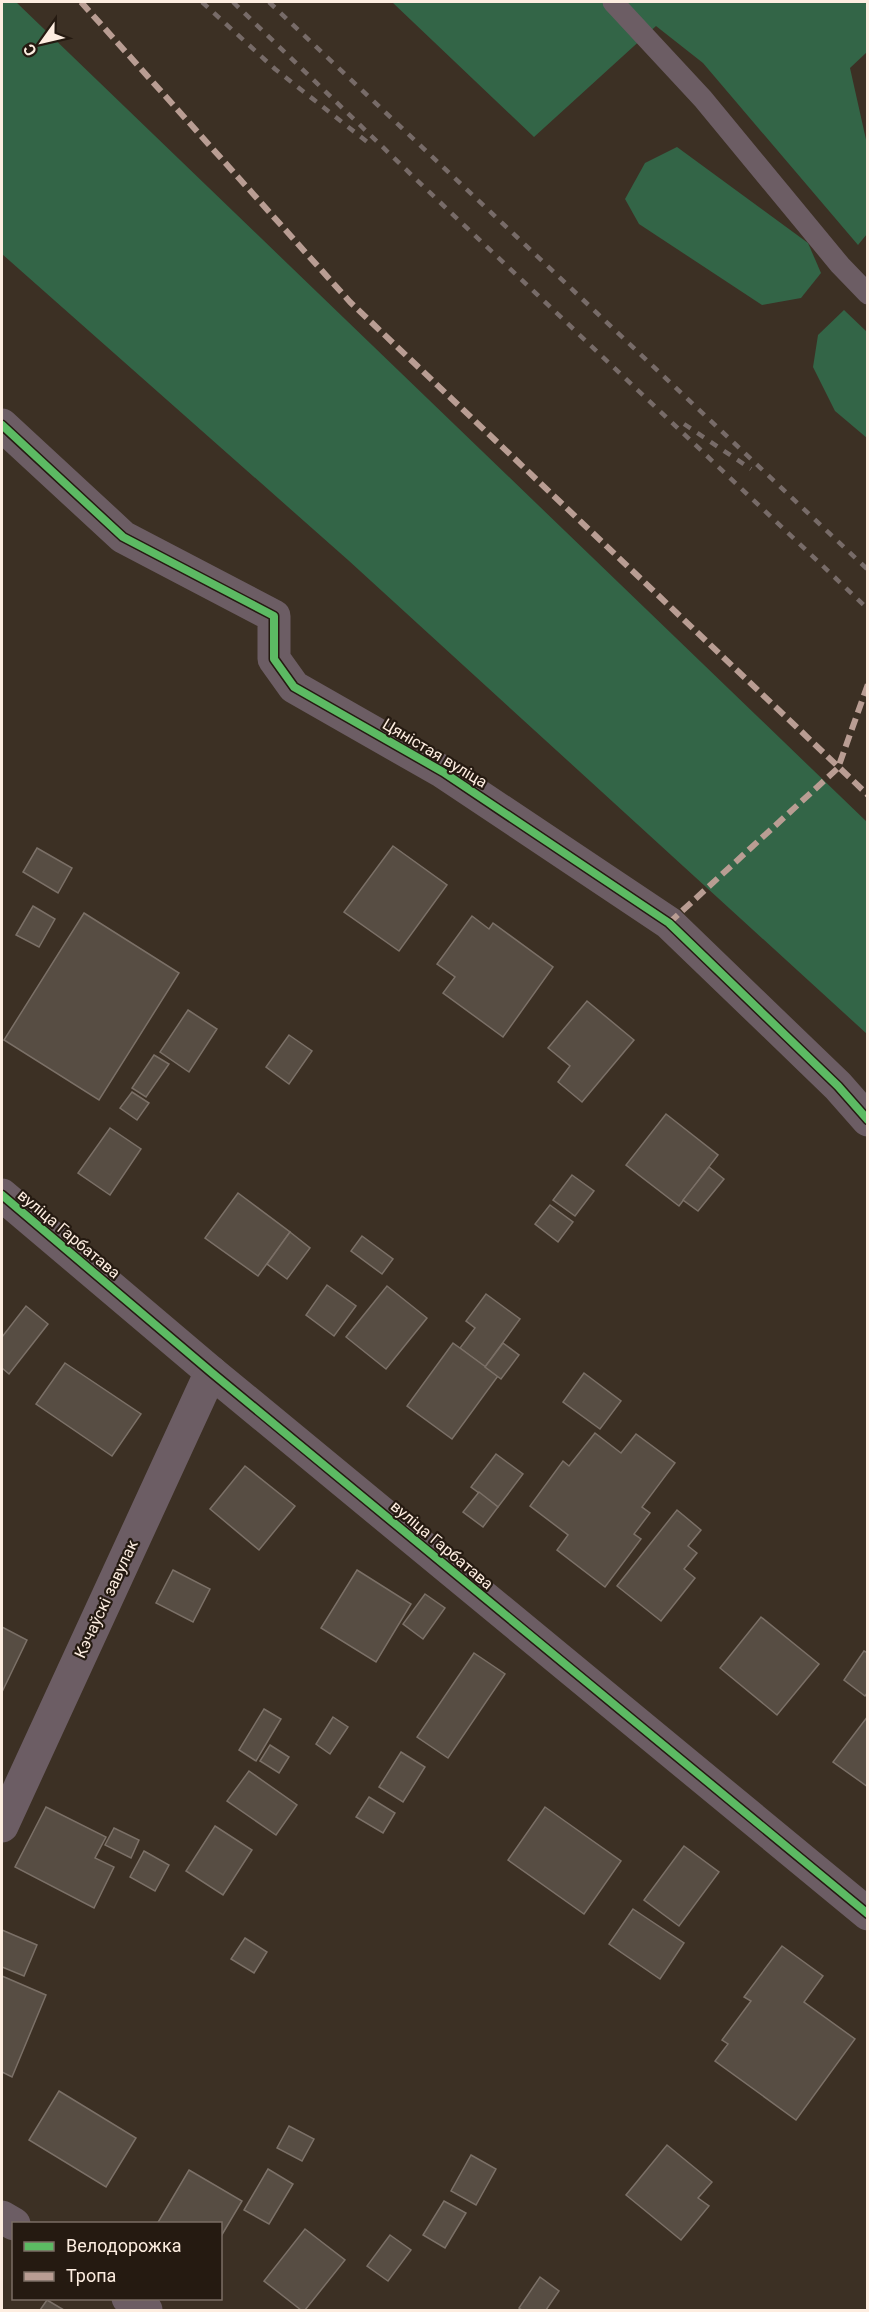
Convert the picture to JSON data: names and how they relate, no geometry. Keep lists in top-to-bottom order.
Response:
{
  "streets": {
    "street": ["Цяністая вуліца", "вуліца Гарбатава", "Кэчаўскі завулак"]
  },
  "crossings": [
    ["вуліца Гарбатава", "Кэчаўскі завулак"]
  ],
  "legend": ["Велодорожка", "Тропа"],
  "north": "bottom left"
}
